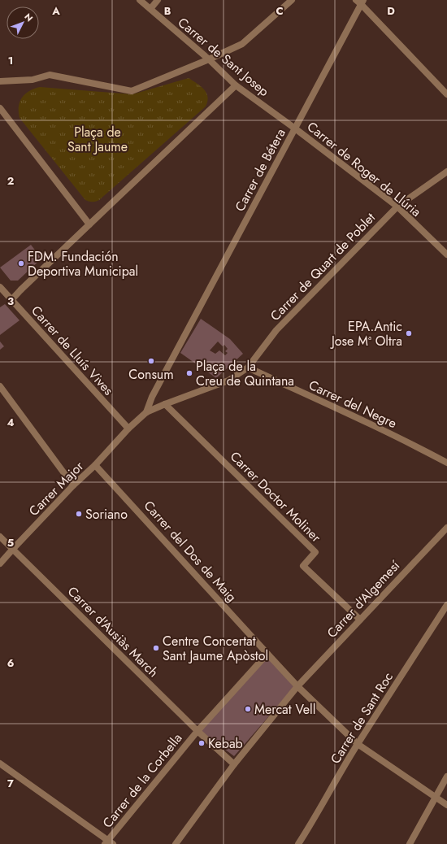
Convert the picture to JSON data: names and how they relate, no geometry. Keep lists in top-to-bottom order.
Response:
{
  "streets": {
    "street": [
      "Carrer de Sant Josep",
      "Carrer de Roger de Llúria",
      "Carrer de Bétera",
      "Carrer de Quart de Poblet",
      "Carrer de Lluís Vives",
      "Carrer del Negre",
      "Carrer Major",
      "Carrer Doctor Moliner",
      "Carrer del Dos de Maig",
      "Carrer d'Algemesí",
      "Carrer d'Ausiàs March",
      "Carrer de Sant Roc",
      "Carrer de la Corbella"
    ]
  },
  "crossings": [
    ["Carrer de Sant Josep", "Carrer de Roger de Llúria"],
    ["Carrer de Sant Josep", "Carrer de Bétera"],
    ["Carrer de Roger de Llúria", "Carrer de Bétera"],
    ["Carrer de Roger de Llúria", "Carrer de Quart de Poblet"],
    ["Carrer de Quart de Poblet", "Carrer del Negre"],
    ["Carrer de Quart de Poblet", "Carrer Doctor Moliner"],
    ["Carrer de Lluís Vives", "Carrer Major"],
    ["Carrer Major", "Carrer del Dos de Maig"],
    ["Carrer Major", "Carrer d'Ausiàs March"],
    ["Carrer Doctor Moliner", "Carrer d'Algemesí"],
    ["Carrer del Dos de Maig", "Carrer d'Algemesí"],
    ["Carrer del Dos de Maig", "Carrer de Sant Roc"],
    ["Carrer del Dos de Maig", "Carrer de la Corbella"],
    ["Carrer d'Algemesí", "Carrer d'Ausiàs March"],
    ["Carrer d'Ausiàs March", "Carrer de la Corbella"]
  ],
  "parks": ["Plaça de Sant Jaume"],
  "places": [
    "FDM. Fundación Deportiva Municipal",
    "EPA.Antic Jose Mª Oltra",
    "Consum",
    "Plaça de la Creu de Quintana",
    "Soriano",
    "Centre Concertat Sant Jaume Apòstol",
    "Mercat Vell",
    "Kebab"
  ],
  "north": "top right",
  "grid": {
    "columns": [
      "A",
      "B",
      "C",
      "D"
    ],
    "rows": [
      "1",
      "2",
      "3",
      "4",
      "5",
      "6",
      "7"
    ]
  }
}
